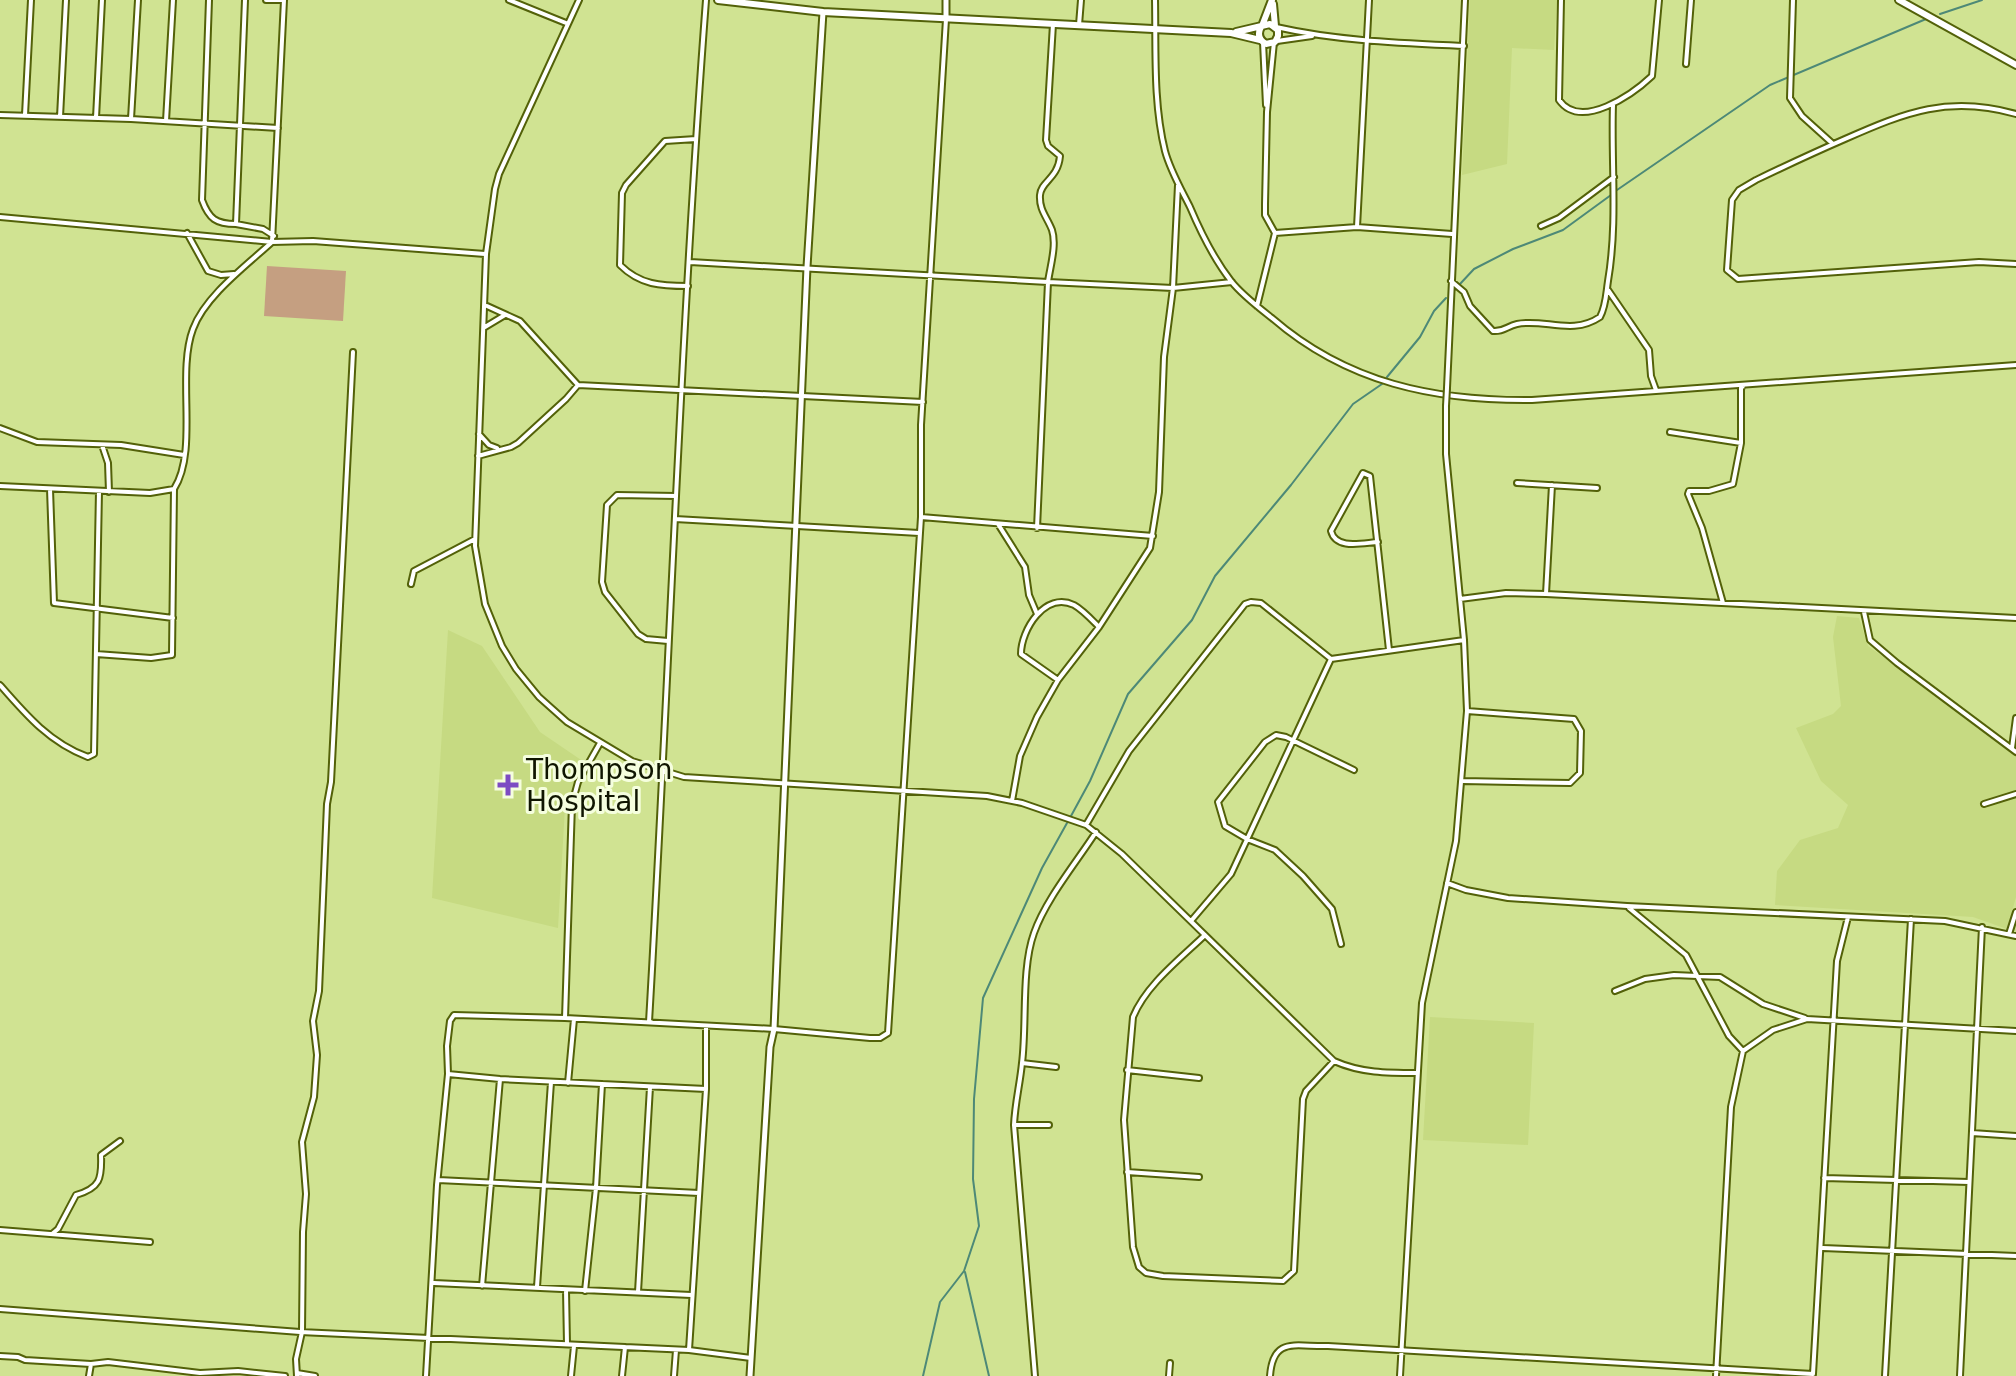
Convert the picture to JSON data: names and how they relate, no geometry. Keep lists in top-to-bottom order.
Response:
{
  "places": {
    "health": ["Thompson Hospital"]
  }
}
